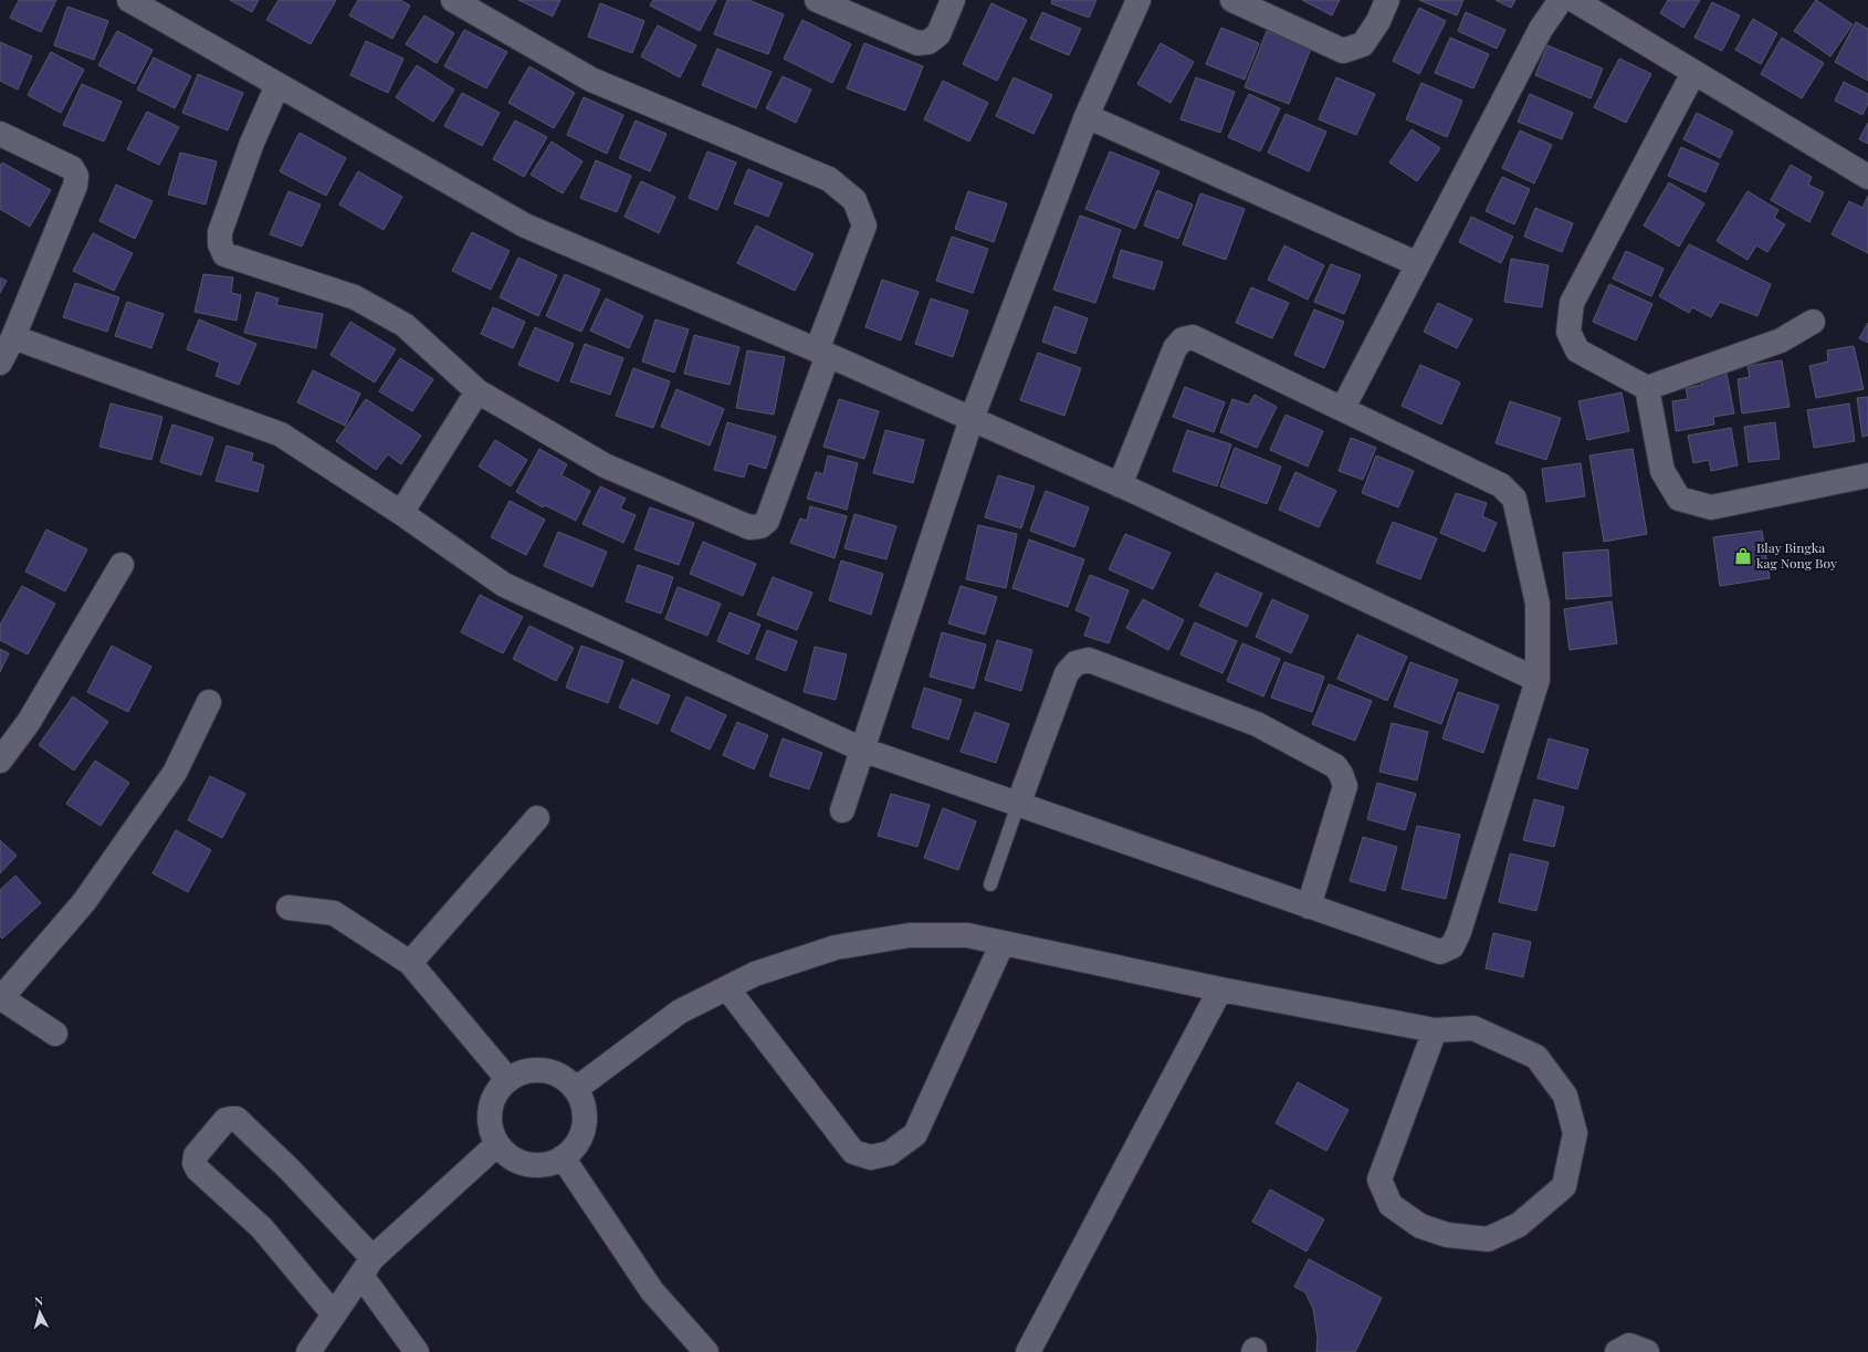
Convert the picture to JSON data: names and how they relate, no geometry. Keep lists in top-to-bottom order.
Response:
{
  "places": {
    "shop": ["Blay Bingka kag Nong Boy"]
  },
  "north": "top"
}
